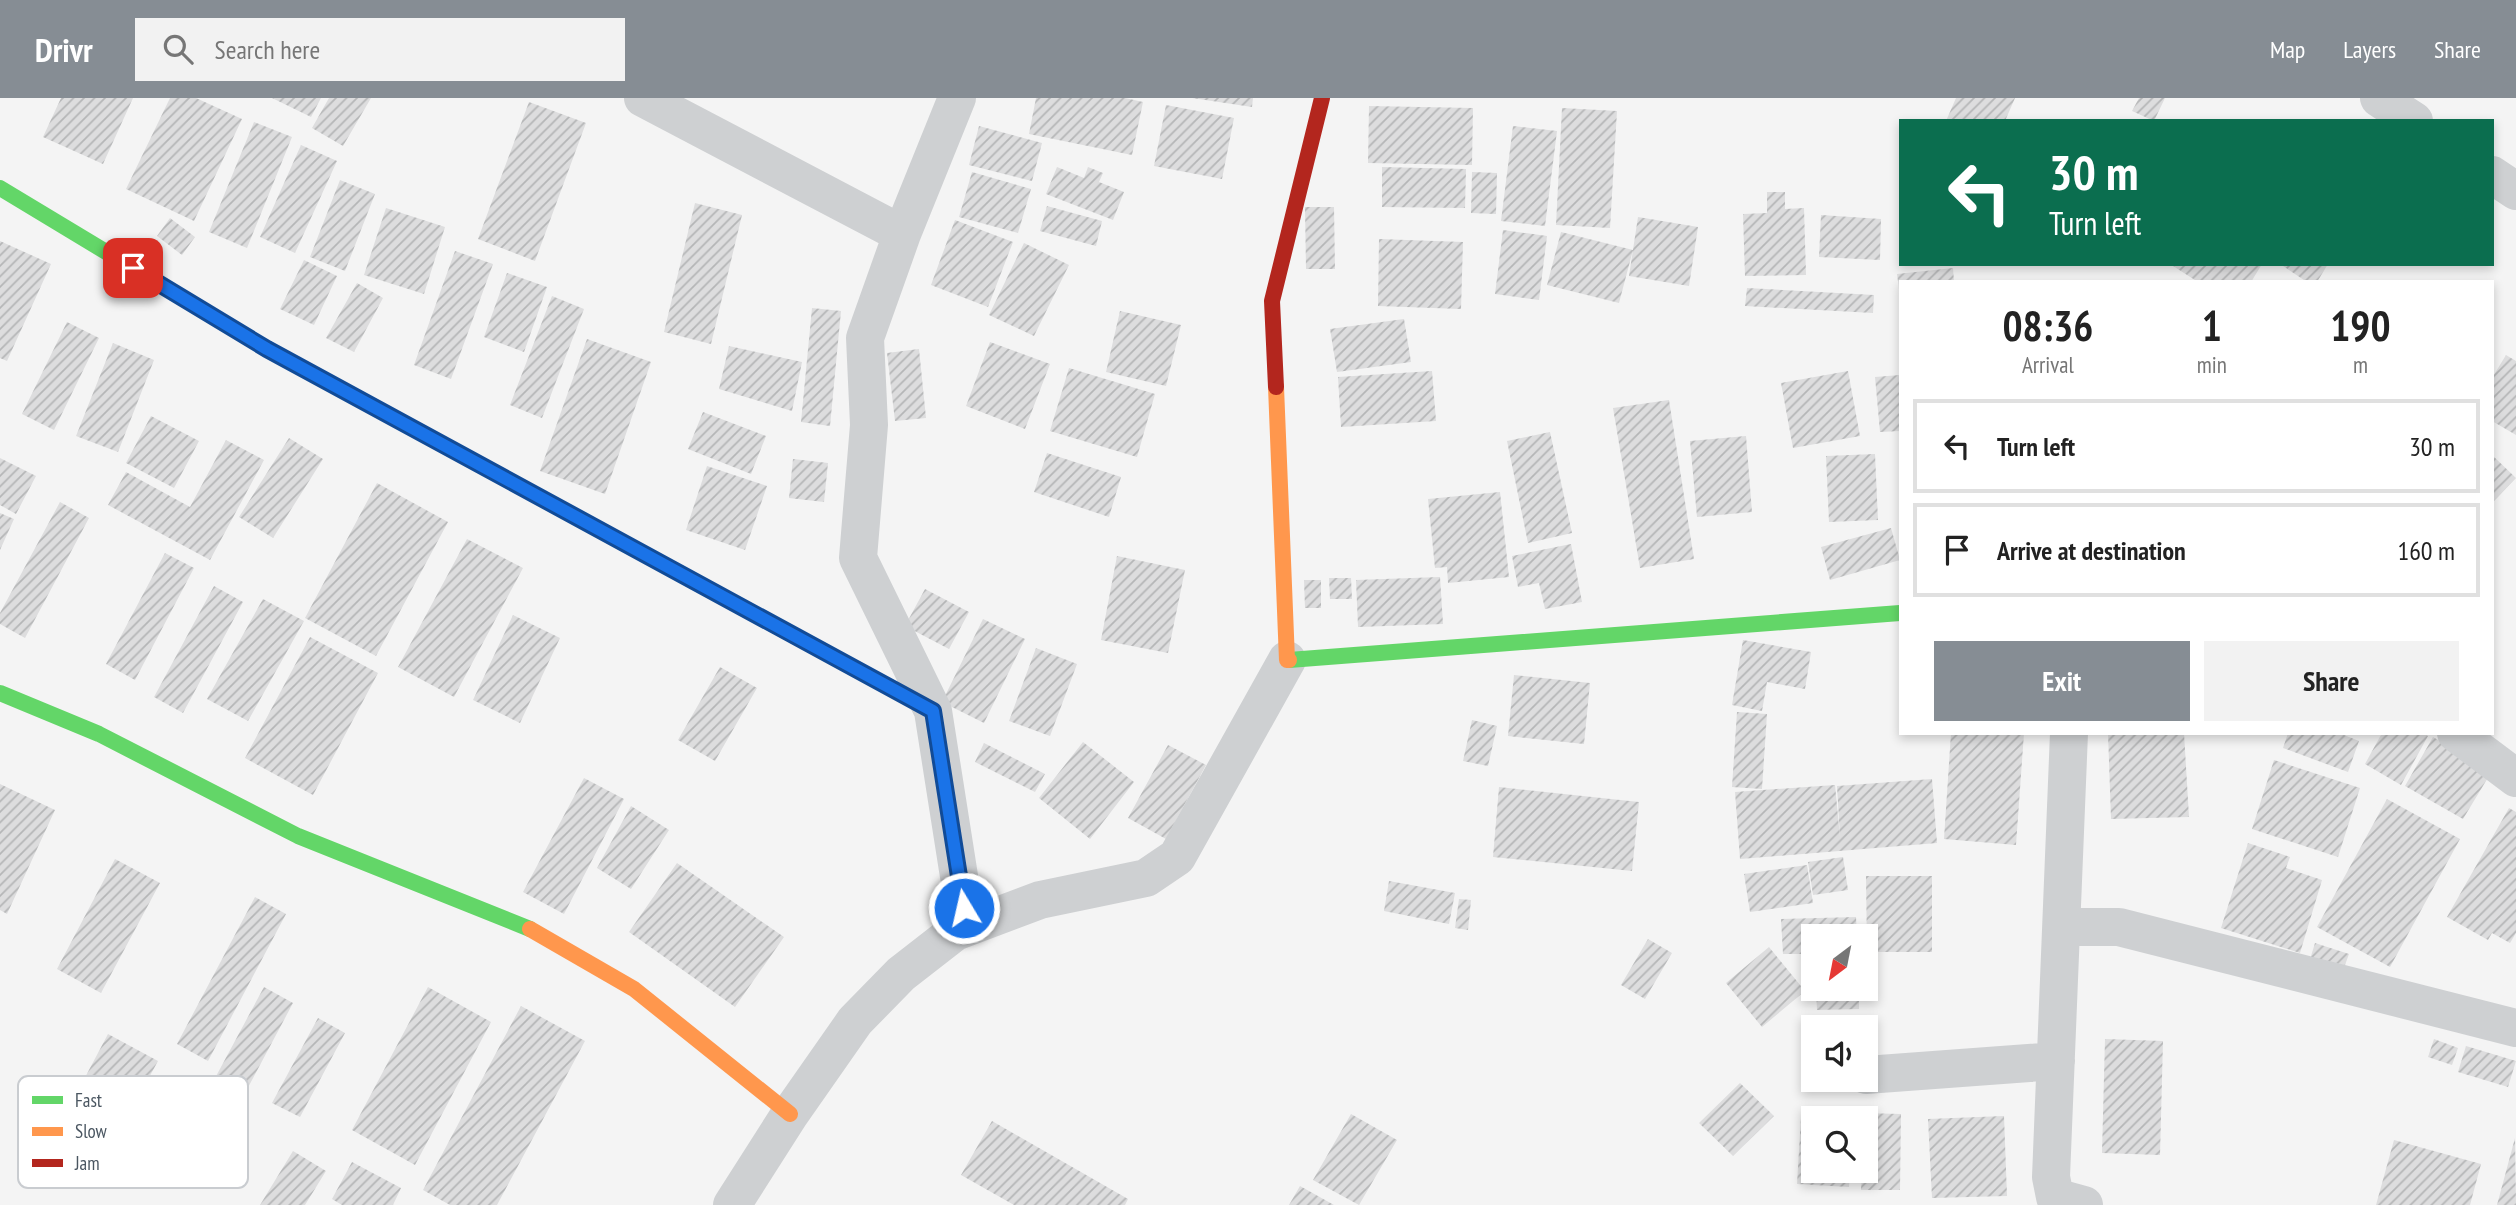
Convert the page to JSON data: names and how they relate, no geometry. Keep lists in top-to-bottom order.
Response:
{
  "legend": ["Fast", "Slow", "Jam"],
  "north": "bottom left",
  "page": {
    "header": "Drivr",
    "search": "Search here",
    "nav": ["Map", "Layers", "Share"],
    "turn": ["30 m", "Turn left"],
    "eta": [
      "08:36",
      "Arrival",
      "1",
      "min",
      "190",
      "m"
    ],
    "list": [
      {
        "name": "Turn left",
        "value": "30 m"
      },
      {
        "name": "Arrive at destination",
        "value": "160 m"
      }
    ],
    "buttons": ["Exit", "Share"]
  }
}
